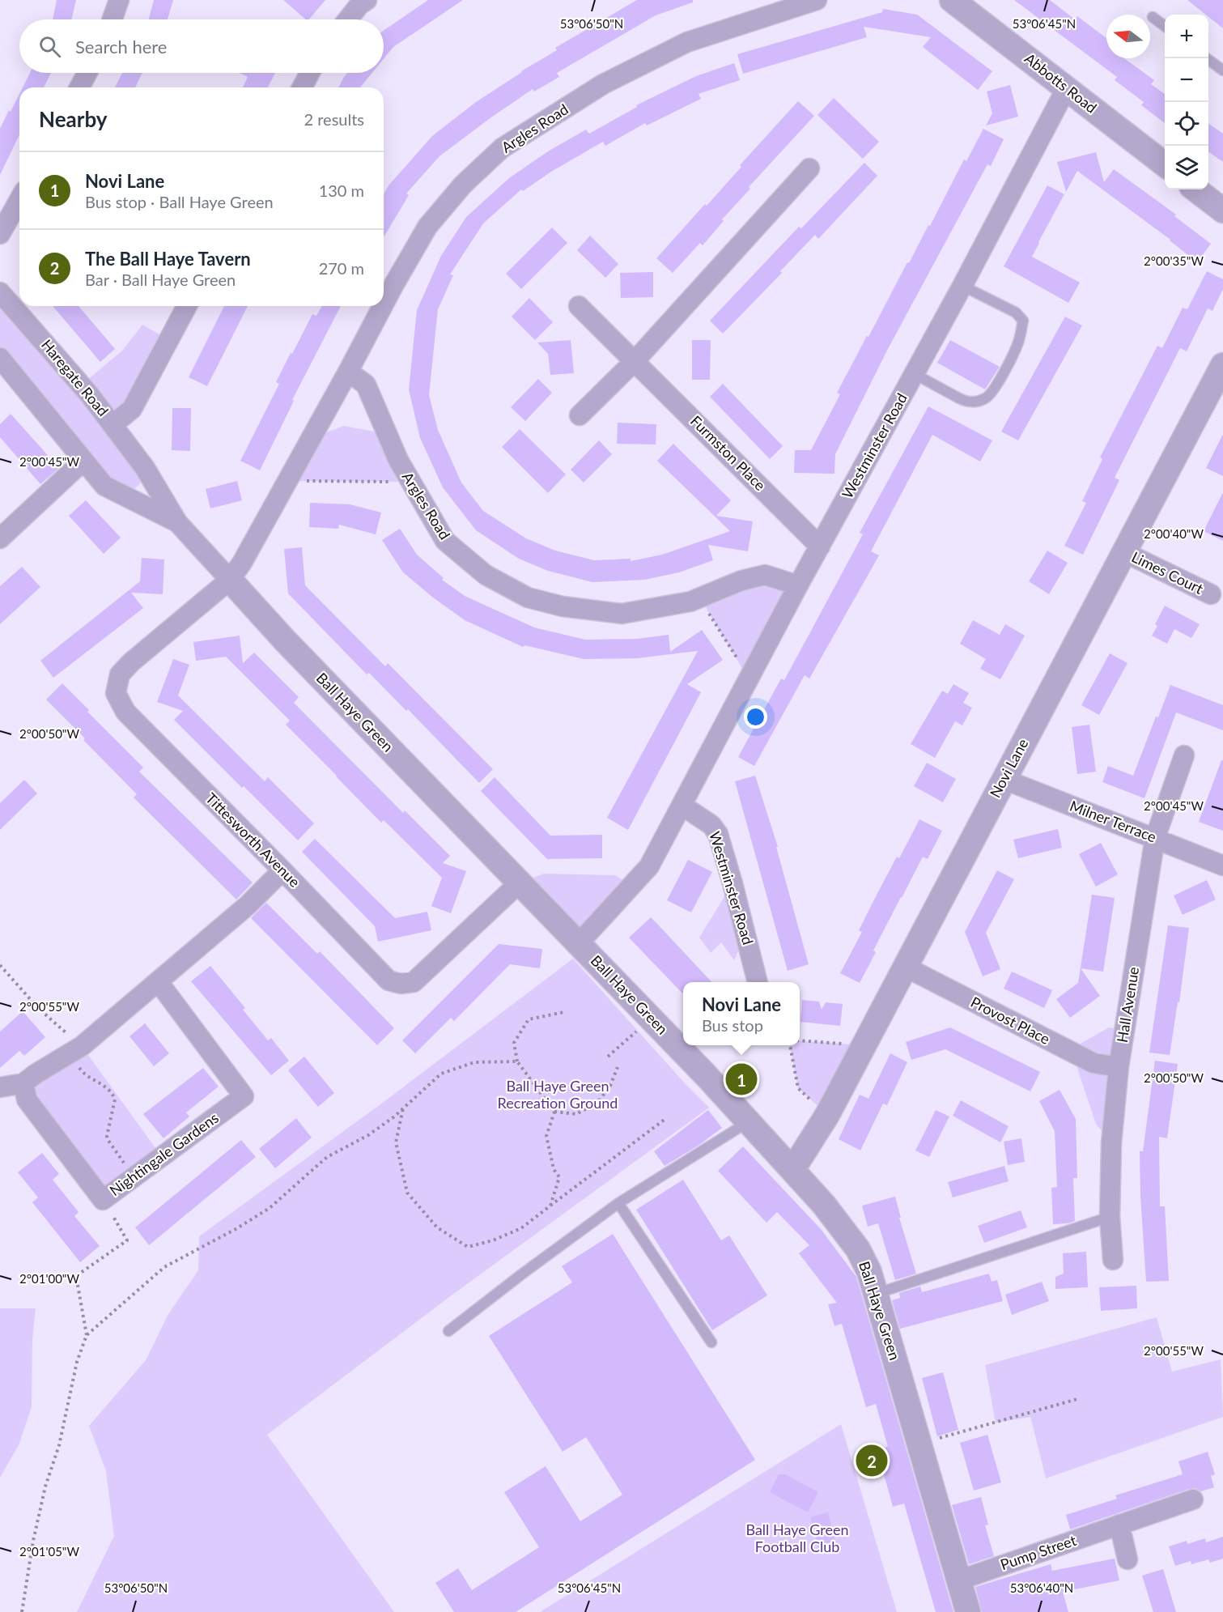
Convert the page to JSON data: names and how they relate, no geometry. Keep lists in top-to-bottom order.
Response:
{
  "streets": {
    "street": [
      "Abbotts Road",
      "Argles Road",
      "Haregate Road",
      "Westminster Road",
      "Furmston Place",
      "Limes Court",
      "Ball Haye Green",
      "Novi Lane",
      "Milner Terrace",
      "Tittesworth Avenue",
      "Hall Avenue",
      "Provost Place",
      "Nightingale Gardens",
      "Pump Street"
    ]
  },
  "crossings": [
    ["Abbotts Road", "Westminster Road"],
    ["Argles Road", "Haregate Road"],
    ["Argles Road", "Westminster Road"],
    ["Argles Road", "Ball Haye Green"],
    ["Argles Road", "Tittesworth Avenue"],
    ["Haregate Road", "Ball Haye Green"],
    ["Haregate Road", "Tittesworth Avenue"],
    ["Westminster Road", "Furmston Place"],
    ["Westminster Road", "Ball Haye Green"],
    ["Limes Court", "Novi Lane"],
    ["Ball Haye Green", "Novi Lane"],
    ["Ball Haye Green", "Tittesworth Avenue"],
    ["Ball Haye Green", "Pump Street"],
    ["Novi Lane", "Milner Terrace"],
    ["Novi Lane", "Provost Place"],
    ["Milner Terrace", "Hall Avenue"],
    ["Hall Avenue", "Provost Place"]
  ],
  "parks": ["Ball Haye Green Recreation Ground", "Ball Haye Green Football Club"],
  "north": "left",
  "page": {
    "map_buttons": ["+", "−"],
    "search": "Search here",
    "heading": ["Nearby", "2 results"],
    "list": [
      {
        "mark": "1",
        "name": "Novi Lane",
        "note": "Bus stop · Ball Haye Green",
        "value": "130 m"
      },
      {
        "mark": "2",
        "name": "The Ball Haye Tavern",
        "note": "Bar · Ball Haye Green",
        "value": "270 m"
      }
    ],
    "popup": ["Novi Lane", "Bus stop"],
    "pins": ["1", "2"]
  },
  "coordinates": [
    "53°06'50\"N",
    "53°06'45\"N",
    "2°00'35\"W",
    "2°00'45\"W",
    "2°00'40\"W",
    "2°00'50\"W",
    "2°00'55\"W",
    "2°01'00\"W",
    "2°01'05\"W",
    "53°06'40\"N"
  ]
}
